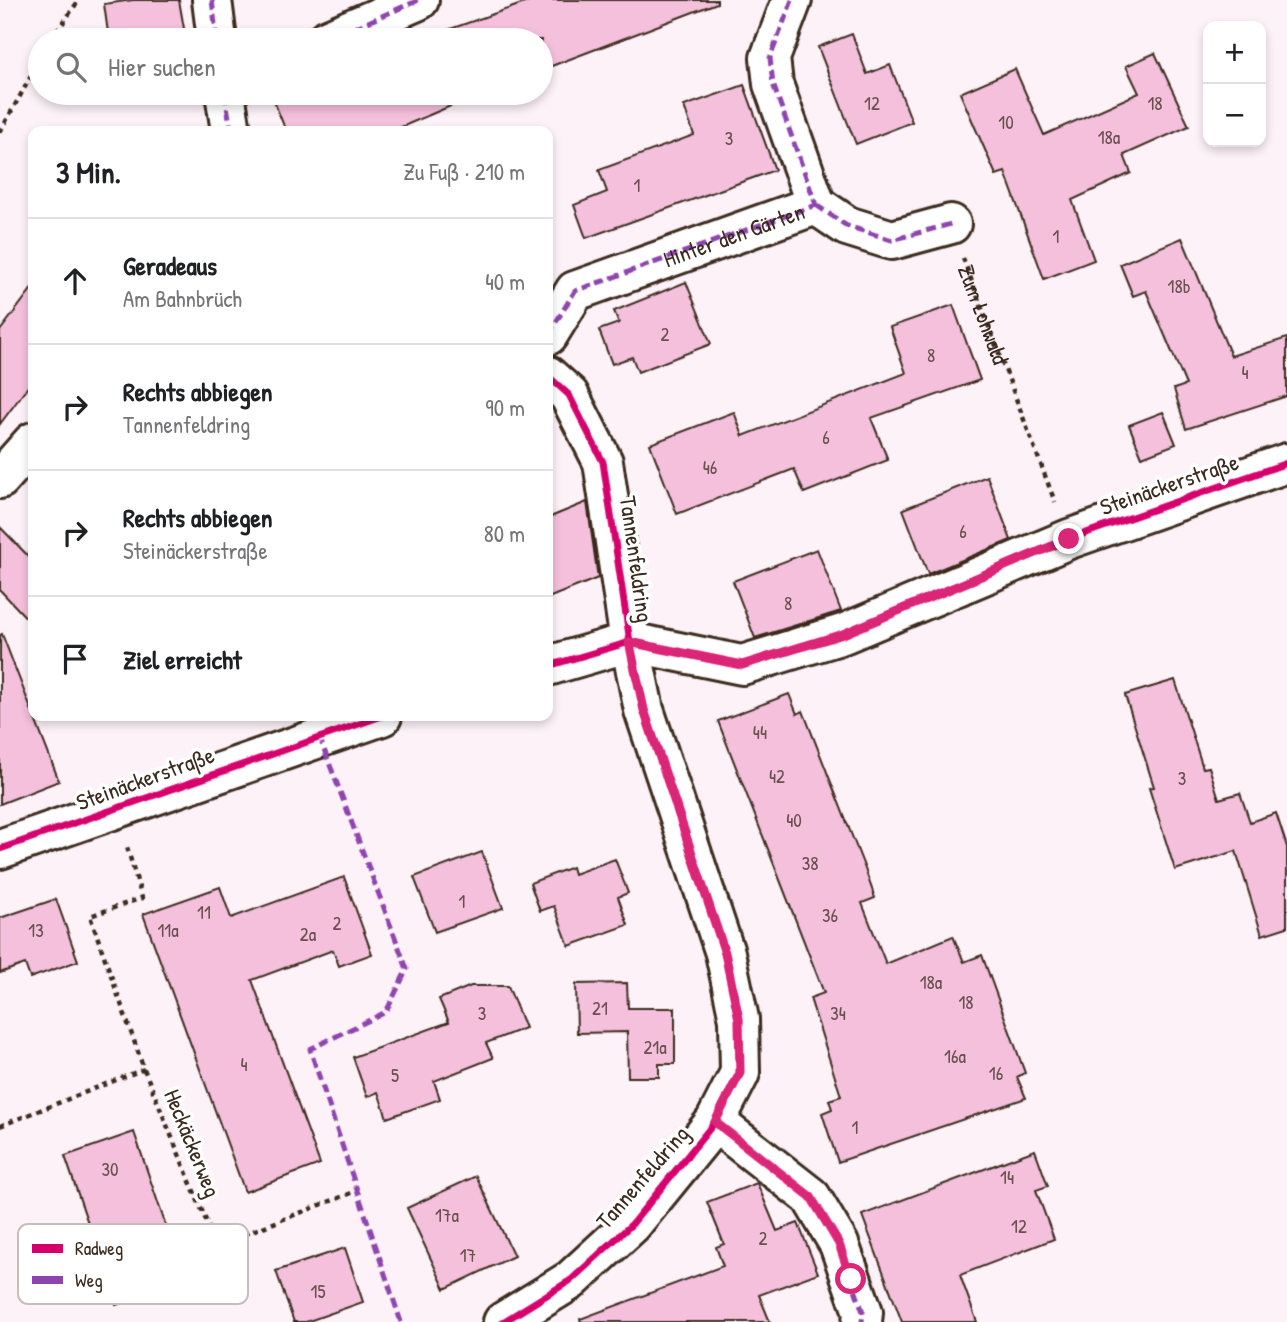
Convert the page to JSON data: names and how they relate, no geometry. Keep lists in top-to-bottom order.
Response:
{
  "streets": {
    "street": ["Hinter den Gärten", "Steinäckerstraße", "Tannenfeldring"],
    "path": ["Zum Lohwald", "Heckäckerweg"]
  },
  "crossings": [
    ["Zum Lohwald", "Steinäckerstraße"],
    ["Steinäckerstraße", "Tannenfeldring"],
    ["Steinäckerstraße", "Heckäckerweg"]
  ],
  "house_numbers": [
    "12",
    "18",
    "10",
    "18a",
    "3",
    "1",
    "1",
    "18b",
    "2",
    "8",
    "4",
    "6",
    "46",
    "6",
    "8",
    "44",
    "42",
    "3",
    "40",
    "38",
    "1",
    "11",
    "36",
    "2",
    "13",
    "11a",
    "2a",
    "18a",
    "18",
    "21",
    "3",
    "34",
    "21a",
    "16a",
    "4",
    "16",
    "5",
    "1",
    "30",
    "14",
    "17a",
    "12",
    "2",
    "17",
    "15"
  ],
  "legend": ["Radweg", "Weg"],
  "page": {
    "map_buttons": ["+", "−"],
    "search": "Hier suchen",
    "heading": ["3 Min.", "Zu Fuß · 210 m"],
    "list": [
      ["Geradeaus", "Am Bahnbrüch", "40 m"],
      ["Rechts abbiegen", "Tannenfeldring", "90 m"],
      ["Rechts abbiegen", "Steinäckerstraße", "80 m"],
      "Ziel erreicht"
    ]
  }
}
